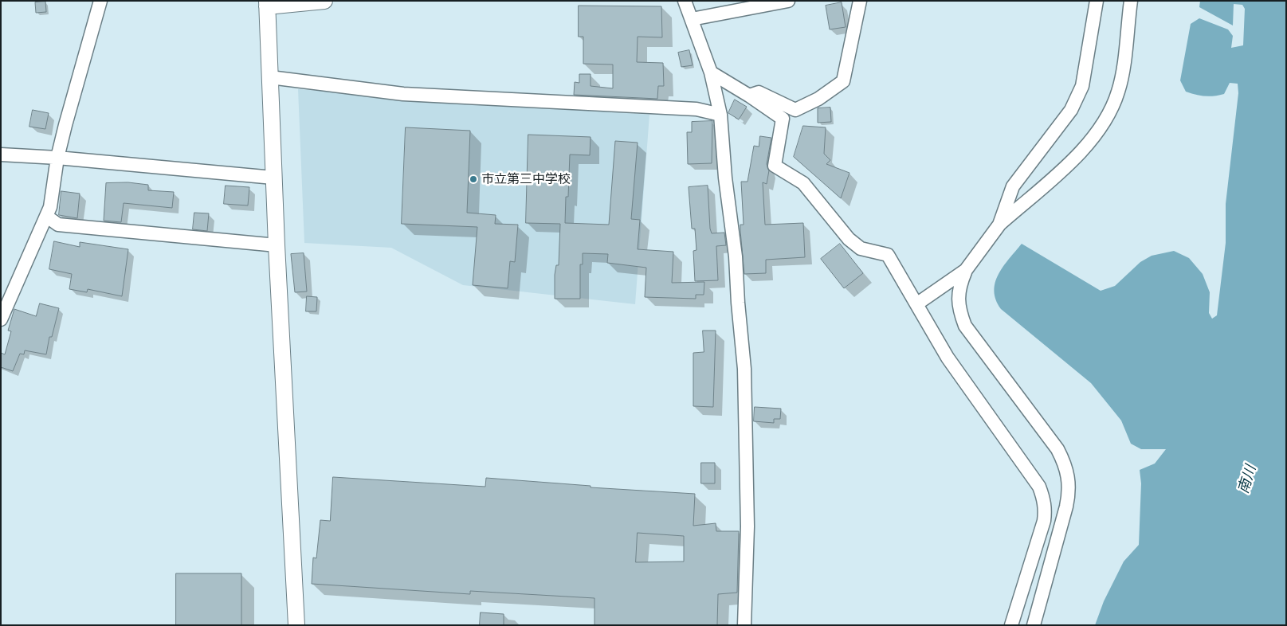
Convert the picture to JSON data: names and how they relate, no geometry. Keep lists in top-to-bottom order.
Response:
{
  "water": ["南川"],
  "places": ["市立第三中学校"]
}
